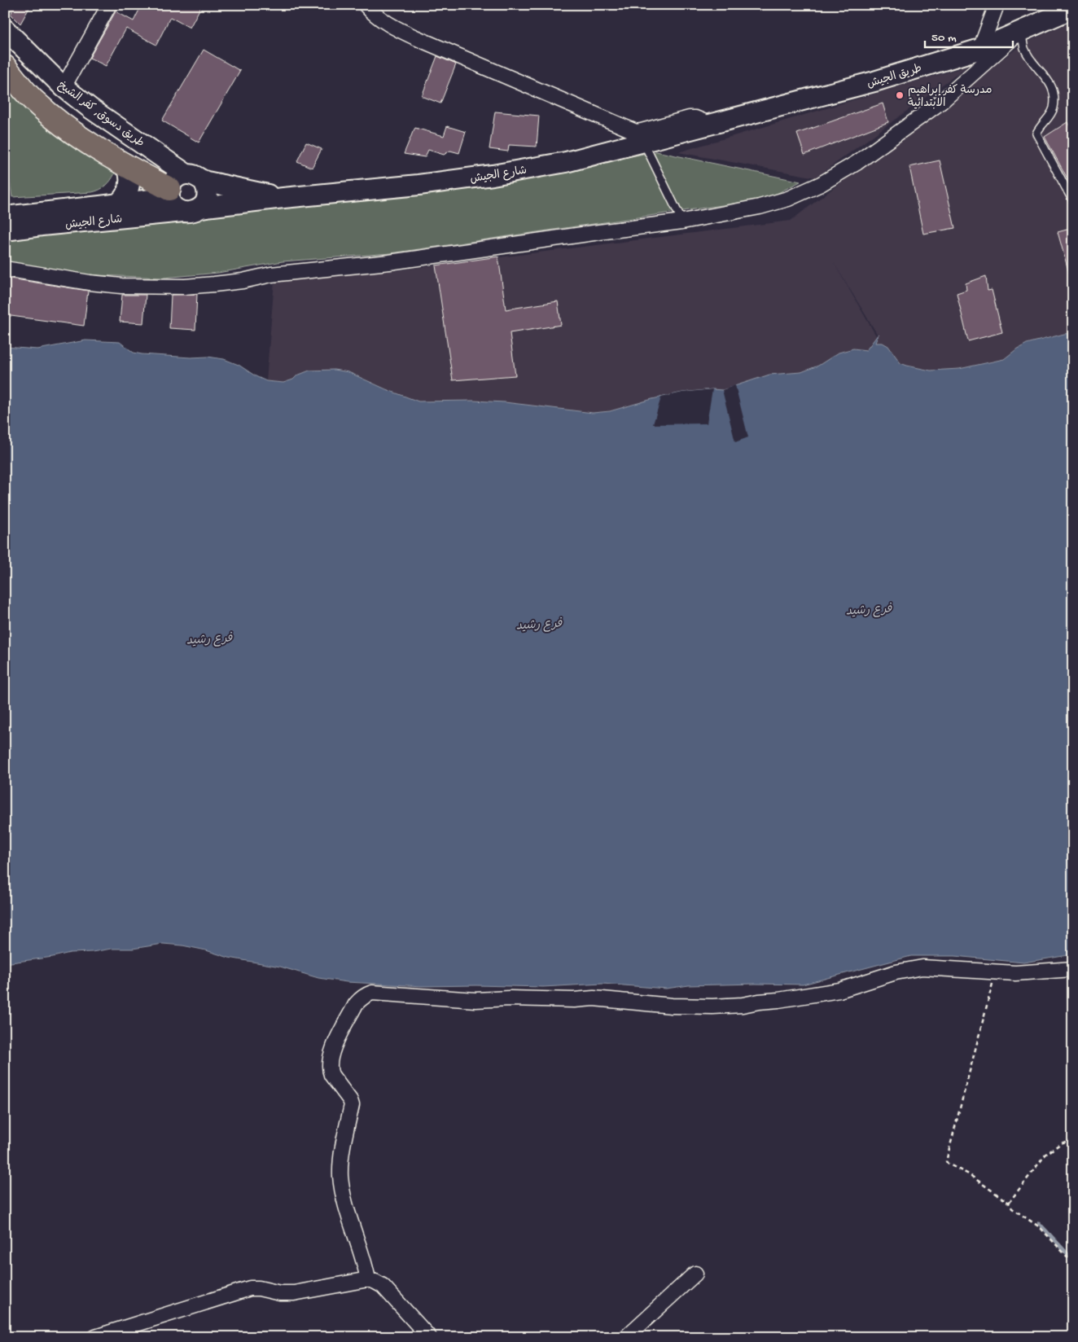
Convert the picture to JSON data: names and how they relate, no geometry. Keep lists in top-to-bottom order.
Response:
{
  "streets": {
    "main road": ["طريق الجيش", "طريق دسوق, كفر الشيخ", "شارع الجيش"]
  },
  "crossings": [
    ["طريق الجيش", "شارع الجيش"],
    ["طريق دسوق, كفر الشيخ", "شارع الجيش"]
  ],
  "water": ["فرع رشيد"],
  "places": ["مدرسة كفر إبراهيم الابتدائية"],
  "scale_bar": "50 m"
}
